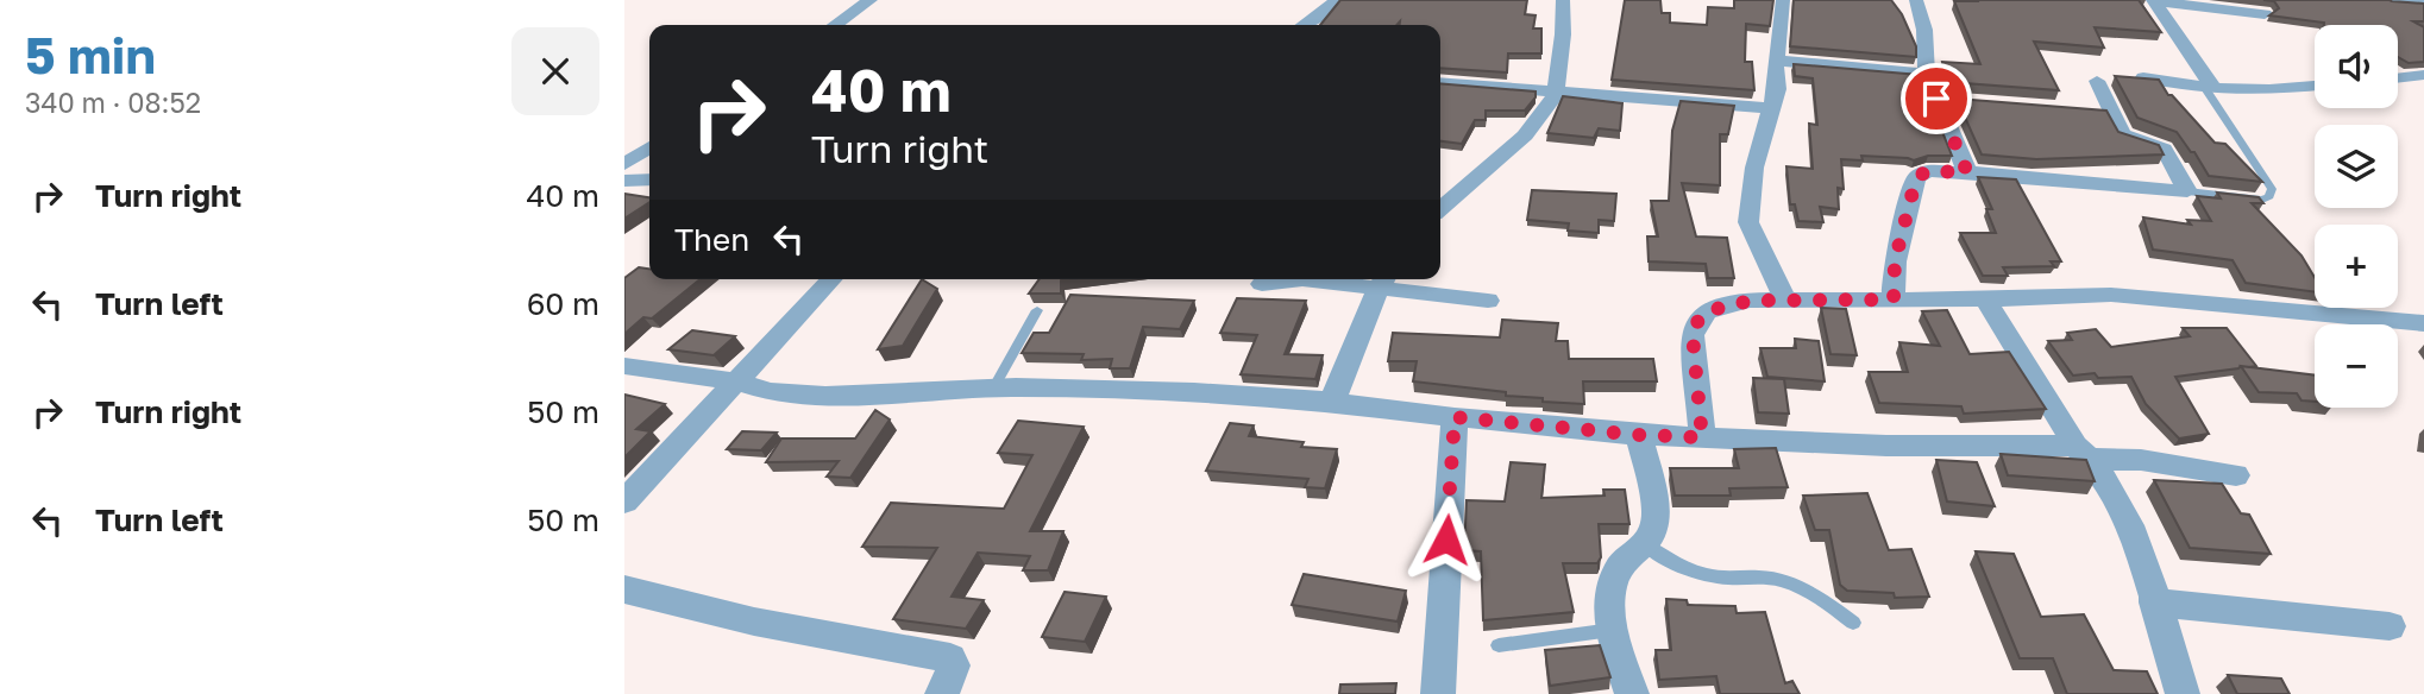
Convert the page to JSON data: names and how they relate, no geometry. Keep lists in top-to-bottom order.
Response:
{
  "page": {
    "heading": ["5 min", "340 m · 08:52"],
    "map_buttons": ["+", "−"],
    "turn": ["40 m", "Turn right"],
    "list": [
      {
        "name": "Turn right",
        "value": "40 m"
      },
      {
        "name": "Turn left",
        "value": "60 m"
      },
      {
        "name": "Turn right",
        "value": "50 m"
      },
      {
        "name": "Turn left",
        "value": "50 m"
      }
    ],
    "then": "Then"
  }
}
